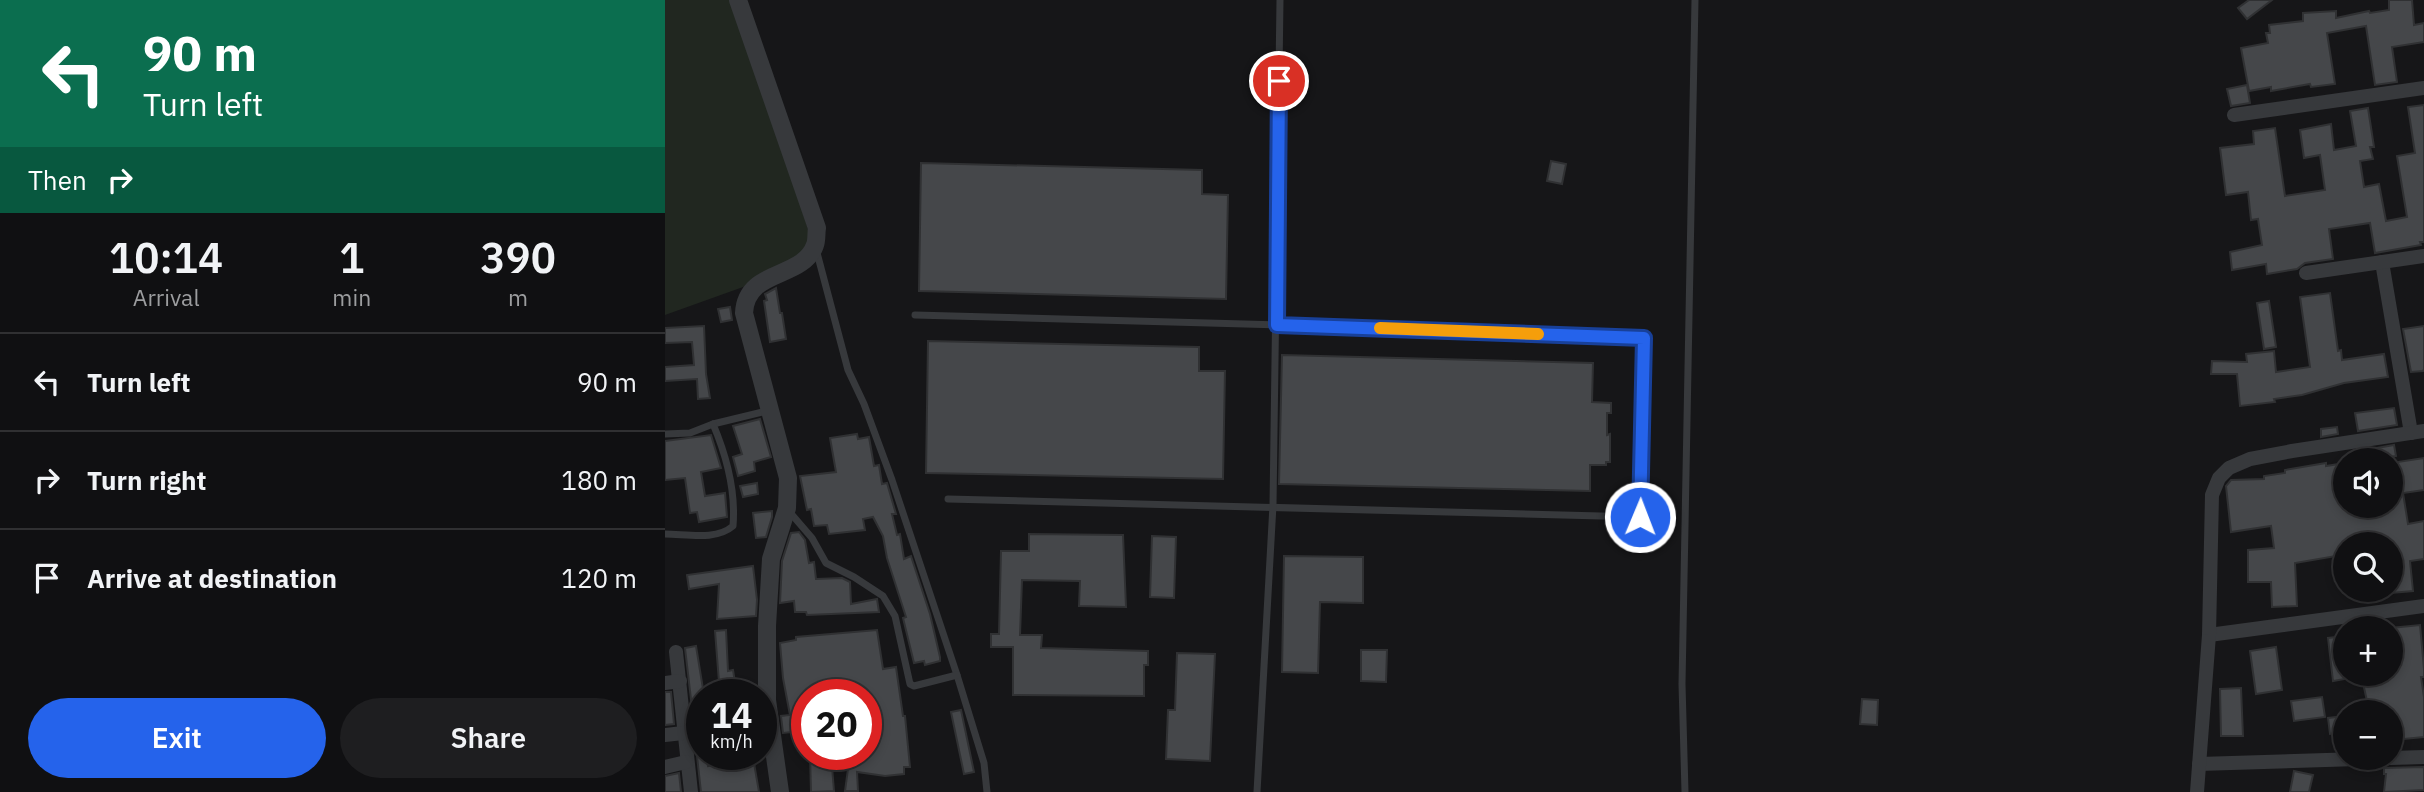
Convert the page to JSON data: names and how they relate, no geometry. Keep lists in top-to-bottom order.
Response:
{
  "page": {
    "turn": ["90 m", "Turn left"],
    "then": "Then",
    "eta": [
      "10:14",
      "Arrival",
      "1",
      "min",
      "390",
      "m"
    ],
    "list": [
      {
        "name": "Turn left",
        "value": "90 m"
      },
      {
        "name": "Turn right",
        "value": "180 m"
      },
      {
        "name": "Arrive at destination",
        "value": "120 m"
      }
    ],
    "map_buttons": ["+", "−"],
    "speed": "14 km/h",
    "limit": "20",
    "buttons": ["Exit", "Share"]
  }
}
